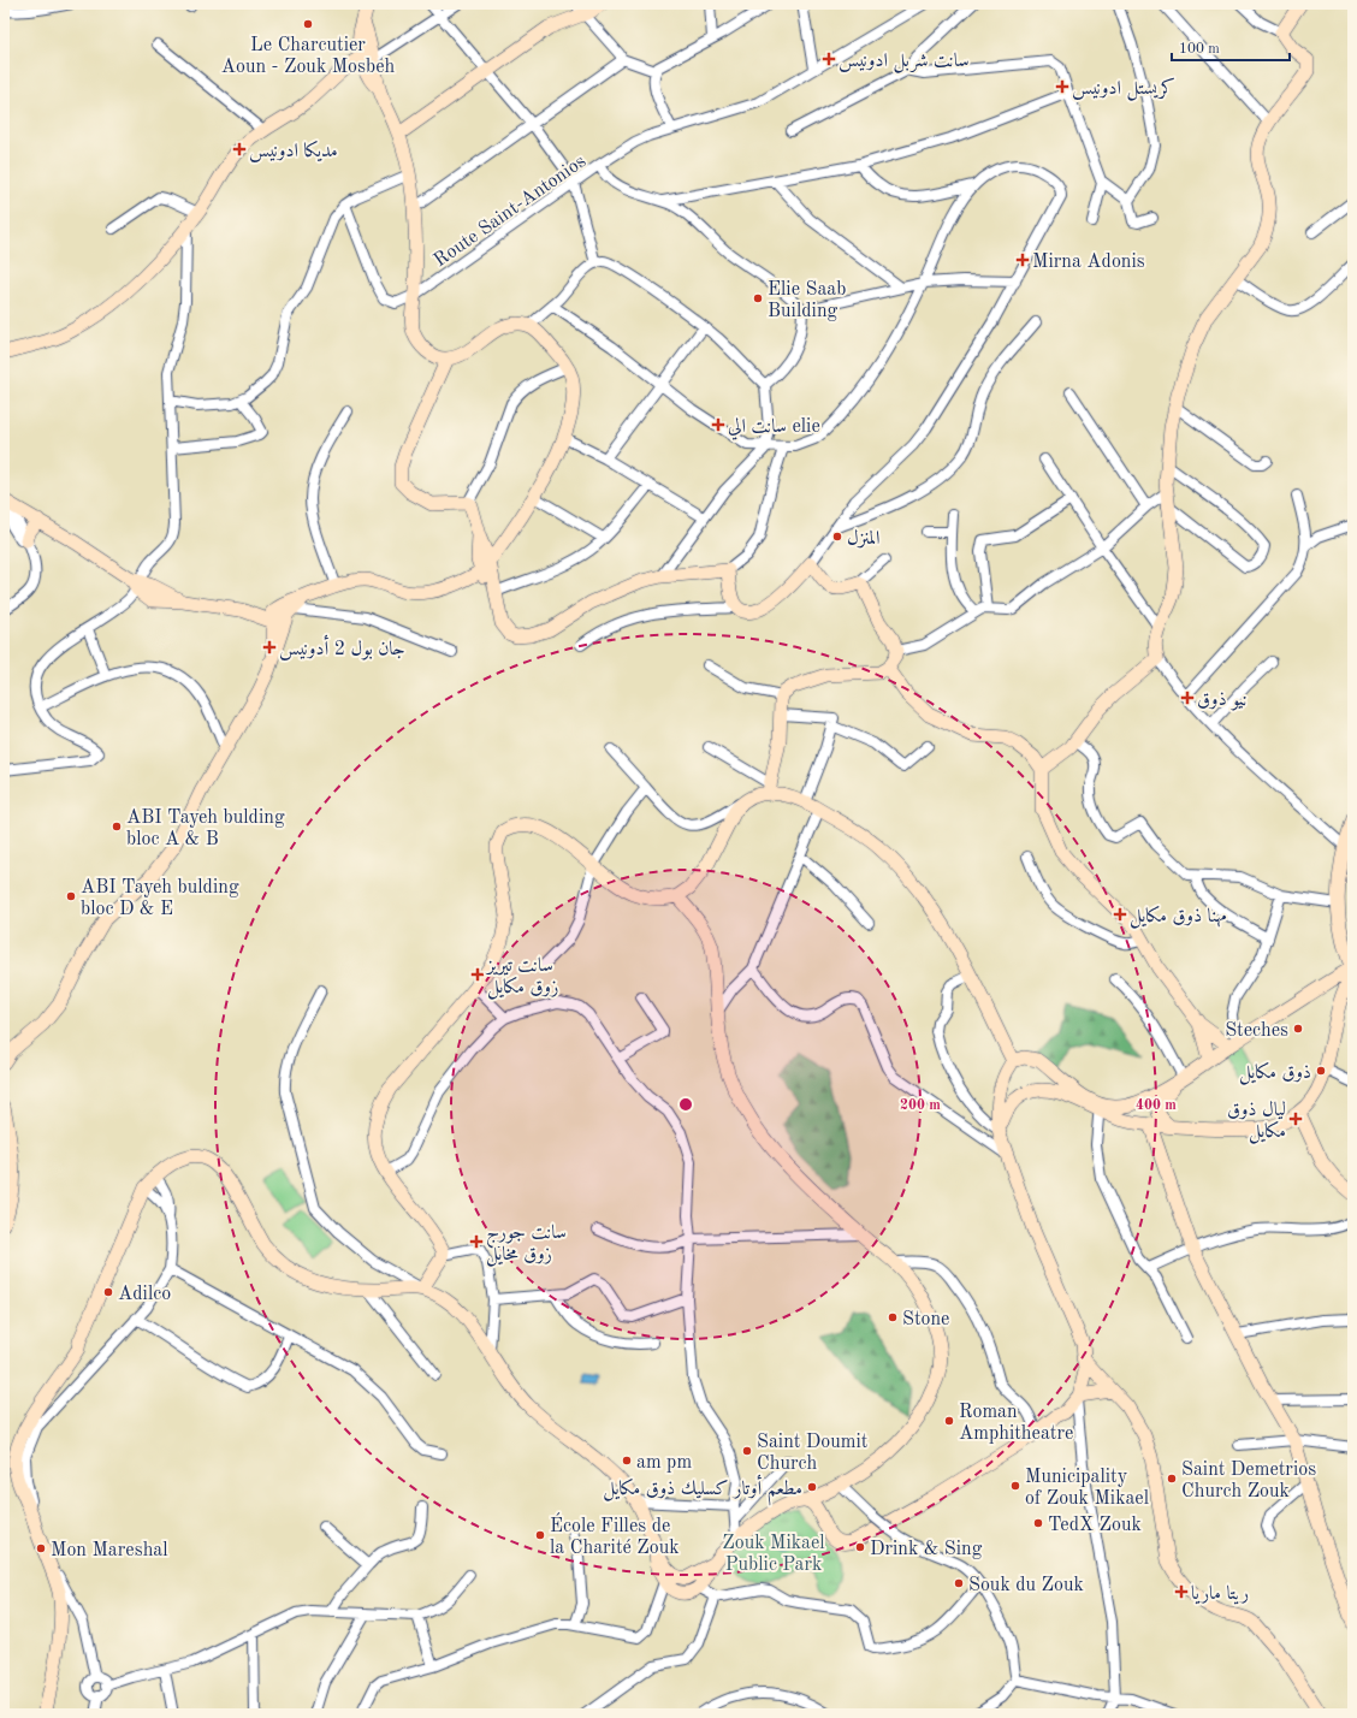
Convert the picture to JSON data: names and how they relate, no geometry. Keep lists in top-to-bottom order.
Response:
{
  "streets": {
    "street": ["Route Saint-Antonios"]
  },
  "parks": ["Zouk Mikael Public Park"],
  "places": {
    "other": [
      "Le Charcutier Aoun - Zouk Mosbeh",
      "Elie Saab Building",
      "المنزل",
      "ABI Tayeh bulding bloc A & B",
      "ABI Tayeh bulding bloc D & E",
      "Steches",
      "ذوق مكايل",
      "Adilco",
      "Stone",
      "Roman Amphitheatre",
      "Saint Doumit Church",
      "am pm",
      "Saint Demetrios Church Zouk",
      "Municipality of Zouk Mikael",
      "مطعم أوتار كسليك ذوق مكايل",
      "TedX Zouk",
      "École Filles de la Charité Zouk",
      "Drink & Sing",
      "Mon Mareshal",
      "Souk du Zouk"
    ],
    "health": [
      "سانت شربل ادونيس",
      "كريستل ادونيس",
      "مديكا ادونيس",
      "Mirna Adonis",
      "سانت الي elie",
      "جان بول 2 أدونيس",
      "نيو ذوق",
      "مهنا ذوق مكايل",
      "سانت تيريز زوق مكايل",
      "ليال ذوق مكايل",
      "سانت جورج زوق مخايل",
      "ريتا ماريا"
    ]
  },
  "scale_bar": "100 m",
  "rings": ["200 m", "400 m"]
}
